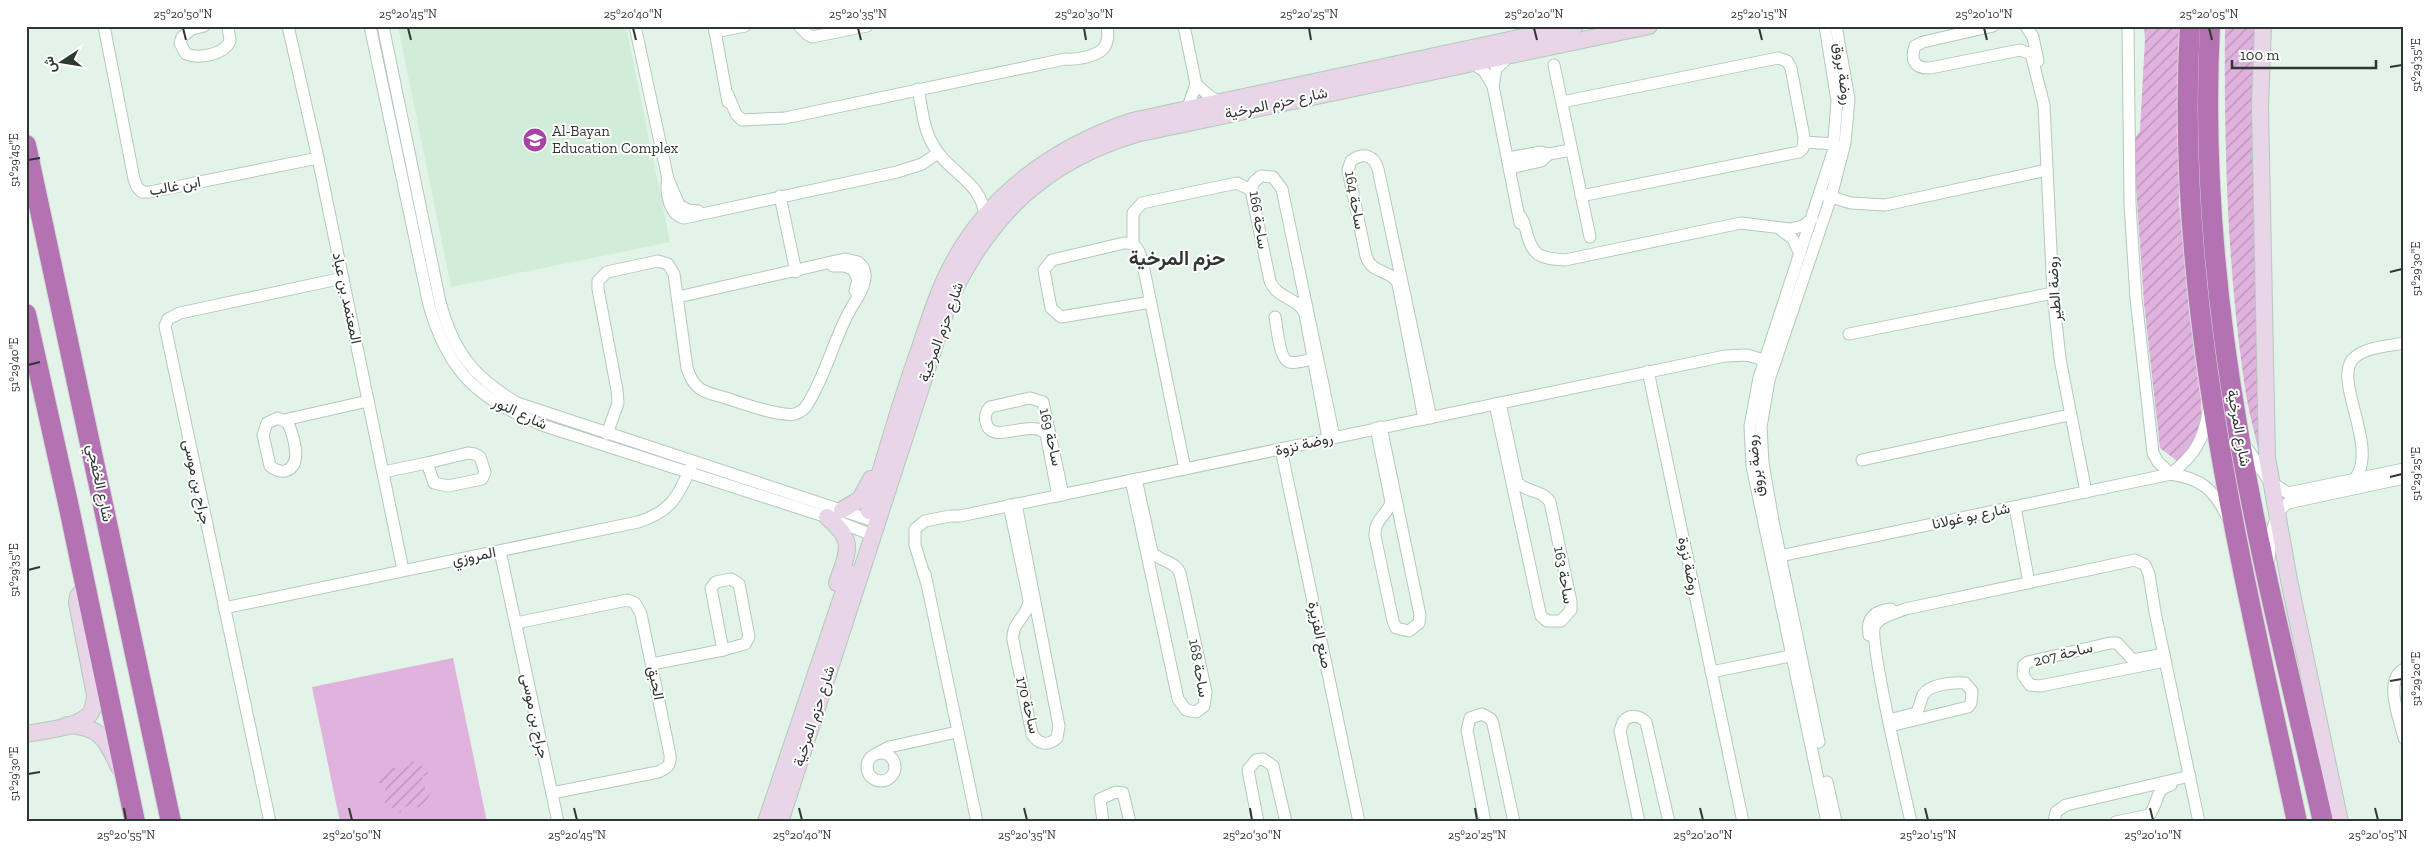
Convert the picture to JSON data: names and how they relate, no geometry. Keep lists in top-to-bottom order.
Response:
{
  "streets": {
    "highway": ["شارع المرخية", "شارع الخفجي"],
    "street": [
      "روضة بروق",
      "شارع حزم المرخية",
      "ابن غالب",
      "ساحة 164",
      "ساحة 166",
      "روضة الطير",
      "المعتمد بن عباد",
      "شارع النور",
      "ساحة 169",
      "روضة نزوة",
      "جراح بن موسى",
      "شارع بو غولانا",
      "المروزي",
      "ساحة 163",
      "صنع الفزيرة",
      "ساحة 207",
      "ساحة 168",
      "الحبق",
      "ساحة 170"
    ]
  },
  "crossings": [
    ["روضة بروق", "روضة نزوة"],
    ["روضة بروق", "شارع بو غولانا"],
    ["شارع حزم المرخية", "شارع النور"],
    ["ابن غالب", "المعتمد بن عباد"],
    ["ساحة 164", "روضة نزوة"],
    ["ساحة 166", "روضة نزوة"],
    ["روضة الطير", "شارع بو غولانا"],
    ["المعتمد بن عباد", "جراح بن موسى"],
    ["المعتمد بن عباد", "المروزي"],
    ["شارع النور", "المروزي"],
    ["شارع المرخية", "شارع بو غولانا"],
    ["ساحة 169", "روضة نزوة"],
    ["روضة نزوة", "ساحة 163"],
    ["روضة نزوة", "صنع الفزيرة"],
    ["روضة نزوة", "ساحة 168"],
    ["روضة نزوة", "ساحة 170"],
    ["جراح بن موسى", "المروزي"],
    ["جراح بن موسى", "الحبق"]
  ],
  "districts": ["حزم المرخية"],
  "places": {
    "school or university": ["Al-Bayan Education Complex"]
  },
  "scale_bar": "100 m",
  "north": "left",
  "coordinates": [
    "25°20'50\"N",
    "25°20'45\"N",
    "25°20'40\"N",
    "25°20'35\"N",
    "25°20'30\"N",
    "25°20'25\"N",
    "25°20'20\"N",
    "25°20'15\"N",
    "25°20'10\"N",
    "25°20'05\"N",
    "51°29'35\"E",
    "51°29'45\"E",
    "51°29'30\"E",
    "51°29'40\"E",
    "51°29'25\"E",
    "51°29'20\"E",
    "25°20'55\"N"
  ]
}
